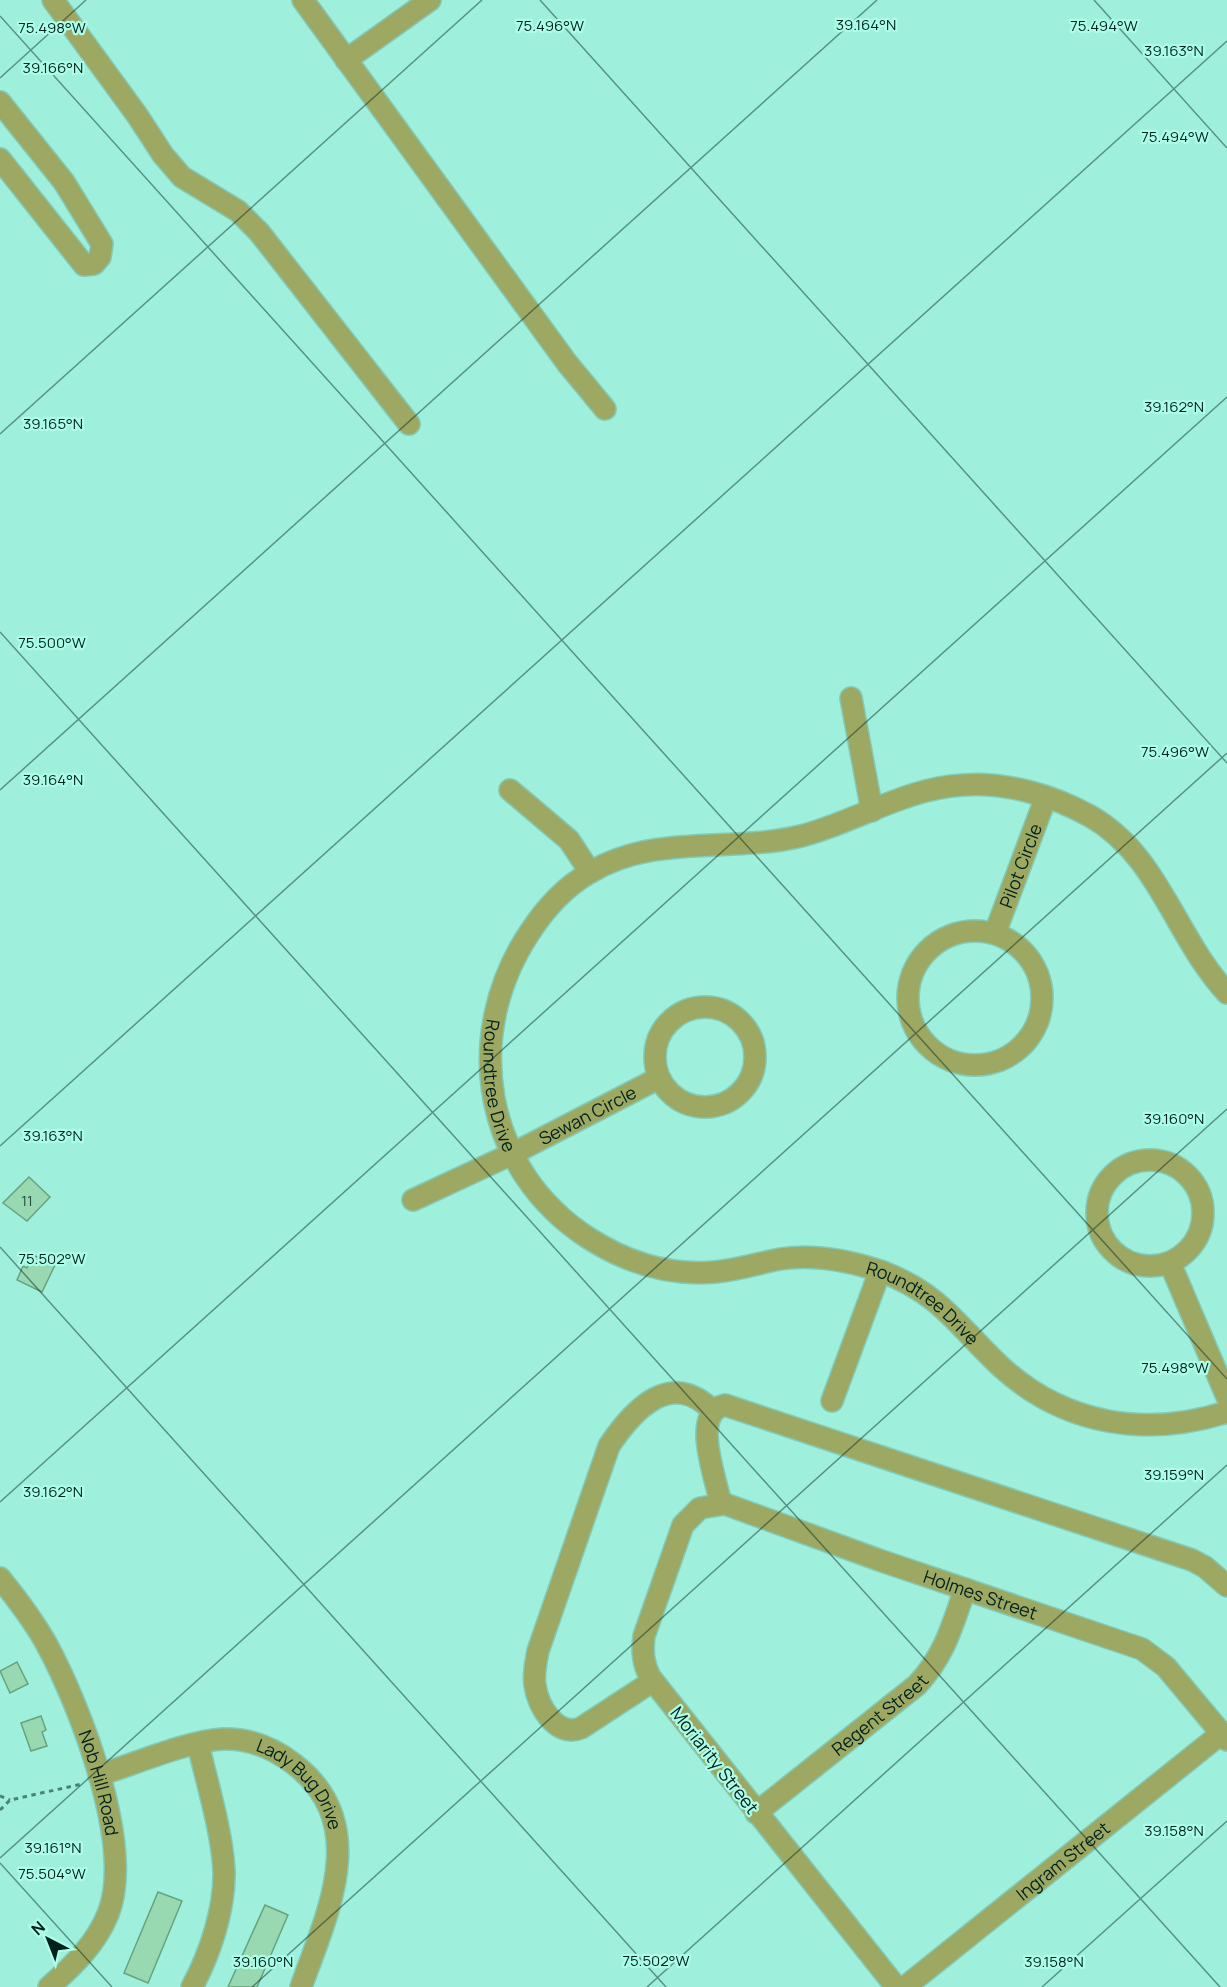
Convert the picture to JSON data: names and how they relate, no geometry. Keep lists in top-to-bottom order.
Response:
{
  "streets": {
    "street": [
      "Pilot Circle",
      "Roundtree Drive",
      "Sewan Circle",
      "Holmes Street",
      "Regent Street",
      "Moriarity Street",
      "Nob Hill Road",
      "Lady Bug Drive",
      "Ingram Street"
    ]
  },
  "crossings": [
    ["Pilot Circle", "Roundtree Drive"],
    ["Roundtree Drive", "Sewan Circle"],
    ["Holmes Street", "Regent Street"],
    ["Holmes Street", "Moriarity Street"],
    ["Holmes Street", "Ingram Street"],
    ["Regent Street", "Moriarity Street"],
    ["Nob Hill Road", "Lady Bug Drive"]
  ],
  "house_numbers": ["11"],
  "north": "top left",
  "coordinates": [
    "39.164°N",
    "75.496°W",
    "75.494°W",
    "75.498°W",
    "39.163°N",
    "39.166°N",
    "39.162°N",
    "39.165°N",
    "75.500°W",
    "39.160°N",
    "75.502°W",
    "39.159°N",
    "39.158°N",
    "39.161°N",
    "75.504°W"
  ]
}
